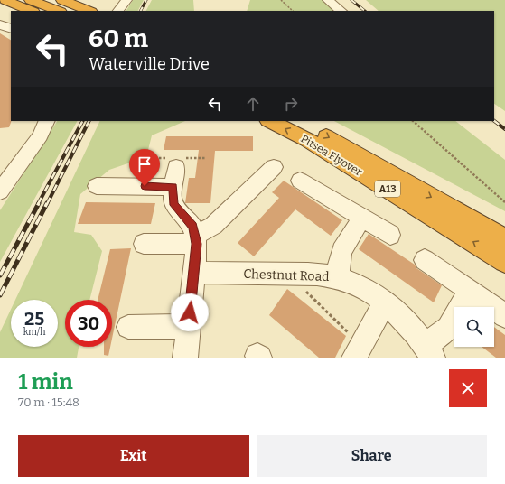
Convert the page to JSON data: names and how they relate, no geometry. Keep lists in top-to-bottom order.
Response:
{
  "streets": {
    "highway": ["Pitsea Flyover", "A13"],
    "street": ["Chestnut Road"]
  },
  "page": {
    "turn": ["60 m", "Waterville Drive"],
    "speed": "25 km/h",
    "limit": "30",
    "heading": ["1 min", "70 m · 15:48"],
    "buttons": ["Exit", "Share"]
  }
}
